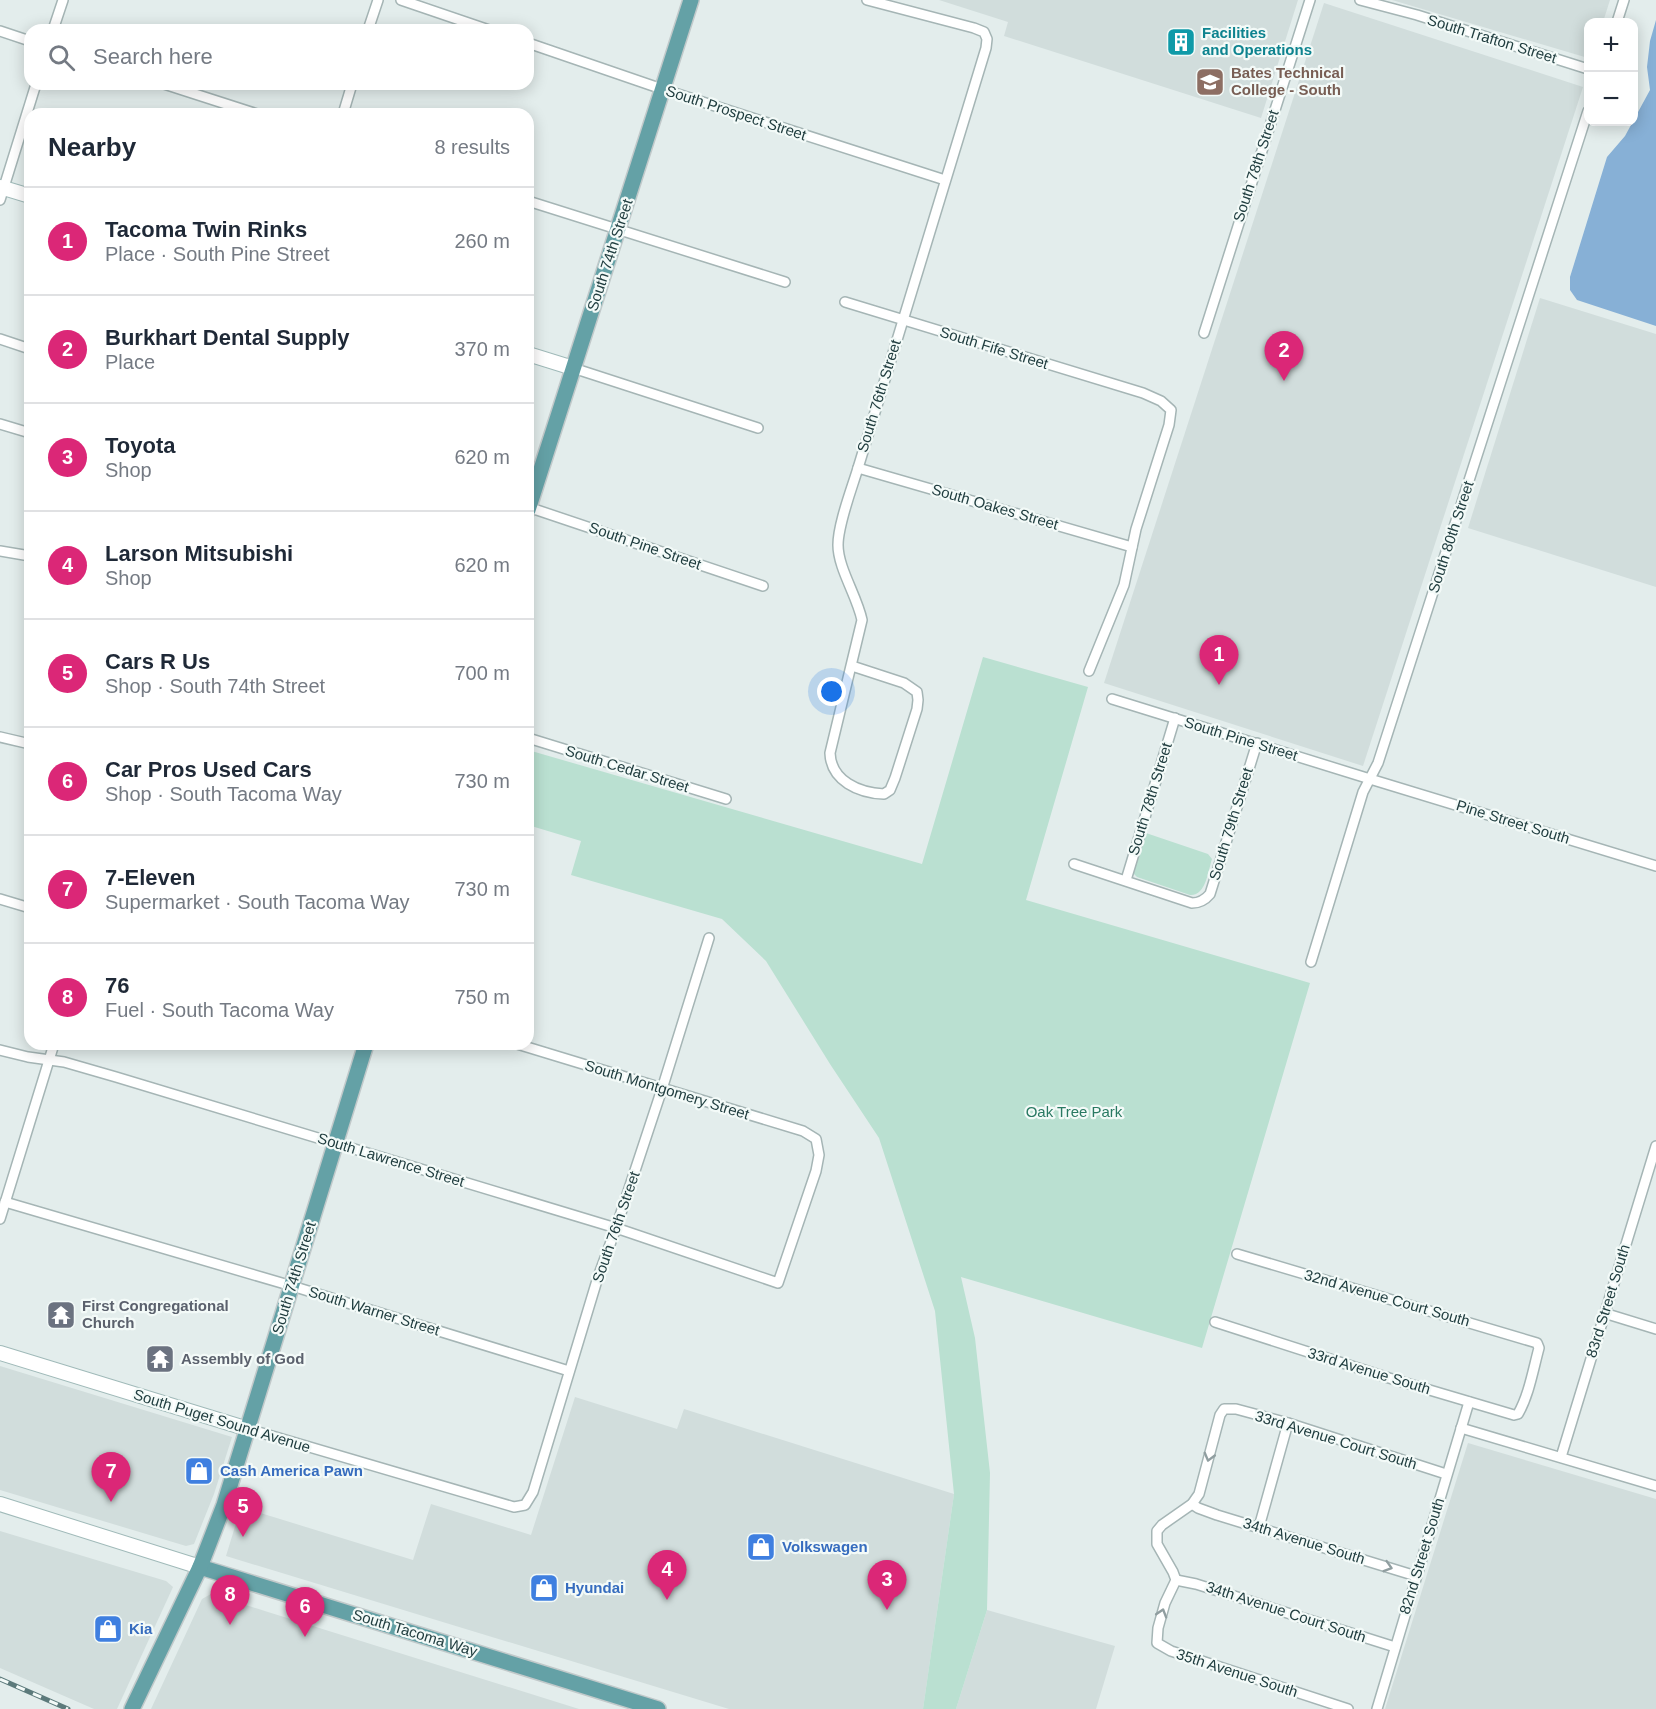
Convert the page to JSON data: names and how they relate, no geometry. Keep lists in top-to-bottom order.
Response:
{
  "streets": {
    "main road": ["South 74th Street", "South Tacoma Way"],
    "street": [
      "South Trafton Street",
      "South Prospect Street",
      "South 78th Street",
      "South Fife Street",
      "South 76th Street",
      "South Oakes Street",
      "South 80th Street",
      "South Pine Street",
      "South Cedar Street",
      "Pine Street South",
      "South 79th Street",
      "South Montgomery Street",
      "South Lawrence Street",
      "32nd Avenue Court South",
      "83rd Street South",
      "South Warner Street",
      "33rd Avenue South",
      "South Puget Sound Avenue",
      "33rd Avenue Court South",
      "34th Avenue South",
      "82nd Street South",
      "34th Avenue Court South",
      "35th Avenue South"
    ]
  },
  "crossings": [
    ["South Prospect Street", "South 74th Street"],
    ["South Prospect Street", "South 76th Street"],
    ["South 78th Street", "South Pine Street"],
    ["South 78th Street", "South 79th Street"],
    ["South 74th Street", "South Lawrence Street"],
    ["South 74th Street", "South Warner Street"],
    ["South 74th Street", "South Puget Sound Avenue"],
    ["South 74th Street", "South Tacoma Way"],
    ["South Fife Street", "South 76th Street"],
    ["South Fife Street", "South Oakes Street"],
    ["South 76th Street", "South Oakes Street"],
    ["South 76th Street", "South Montgomery Street"],
    ["South 76th Street", "South Lawrence Street"],
    ["South 76th Street", "South Warner Street"],
    ["South 76th Street", "South Puget Sound Avenue"],
    ["South 80th Street", "South Pine Street"],
    ["South 80th Street", "Pine Street South"],
    ["South Pine Street", "Pine Street South"],
    ["South Pine Street", "South 79th Street"],
    ["South Montgomery Street", "South Lawrence Street"],
    ["32nd Avenue Court South", "33rd Avenue South"],
    ["33rd Avenue South", "82nd Street South"],
    ["33rd Avenue Court South", "34th Avenue South"],
    ["33rd Avenue Court South", "82nd Street South"],
    ["34th Avenue South", "82nd Street South"],
    ["82nd Street South", "34th Avenue Court South"],
    ["34th Avenue Court South", "35th Avenue South"]
  ],
  "one_way": ["34th Avenue South"],
  "parks": ["Oak Tree Park"],
  "places": {
    "building": ["Facilities and Operations"],
    "school or university": ["Bates Technical College - South"],
    "temple": ["First Congregational Church", "Assembly of God"],
    "shop": [
      "Cash America Pawn",
      "Volkswagen",
      "Hyundai",
      "Kia"
    ]
  },
  "page": {
    "map_buttons": ["+", "−"],
    "search": "Search here",
    "heading": ["Nearby", "8 results"],
    "list": [
      {
        "mark": "1",
        "name": "Tacoma Twin Rinks",
        "note": "Place · South Pine Street",
        "value": "260 m"
      },
      {
        "mark": "2",
        "name": "Burkhart Dental Supply",
        "note": "Place",
        "value": "370 m"
      },
      {
        "mark": "3",
        "name": "Toyota",
        "note": "Shop",
        "value": "620 m"
      },
      {
        "mark": "4",
        "name": "Larson Mitsubishi",
        "note": "Shop",
        "value": "620 m"
      },
      {
        "mark": "5",
        "name": "Cars R Us",
        "note": "Shop · South 74th Street",
        "value": "700 m"
      },
      {
        "mark": "6",
        "name": "Car Pros Used Cars",
        "note": "Shop · South Tacoma Way",
        "value": "730 m"
      },
      {
        "mark": "7",
        "name": "7-Eleven",
        "note": "Supermarket · South Tacoma Way",
        "value": "730 m"
      },
      {
        "mark": "8",
        "name": "76",
        "note": "Fuel · South Tacoma Way",
        "value": "750 m"
      }
    ],
    "pins": [
      "2",
      "1",
      "7",
      "5",
      "4",
      "3",
      "8",
      "6"
    ]
  }
}
